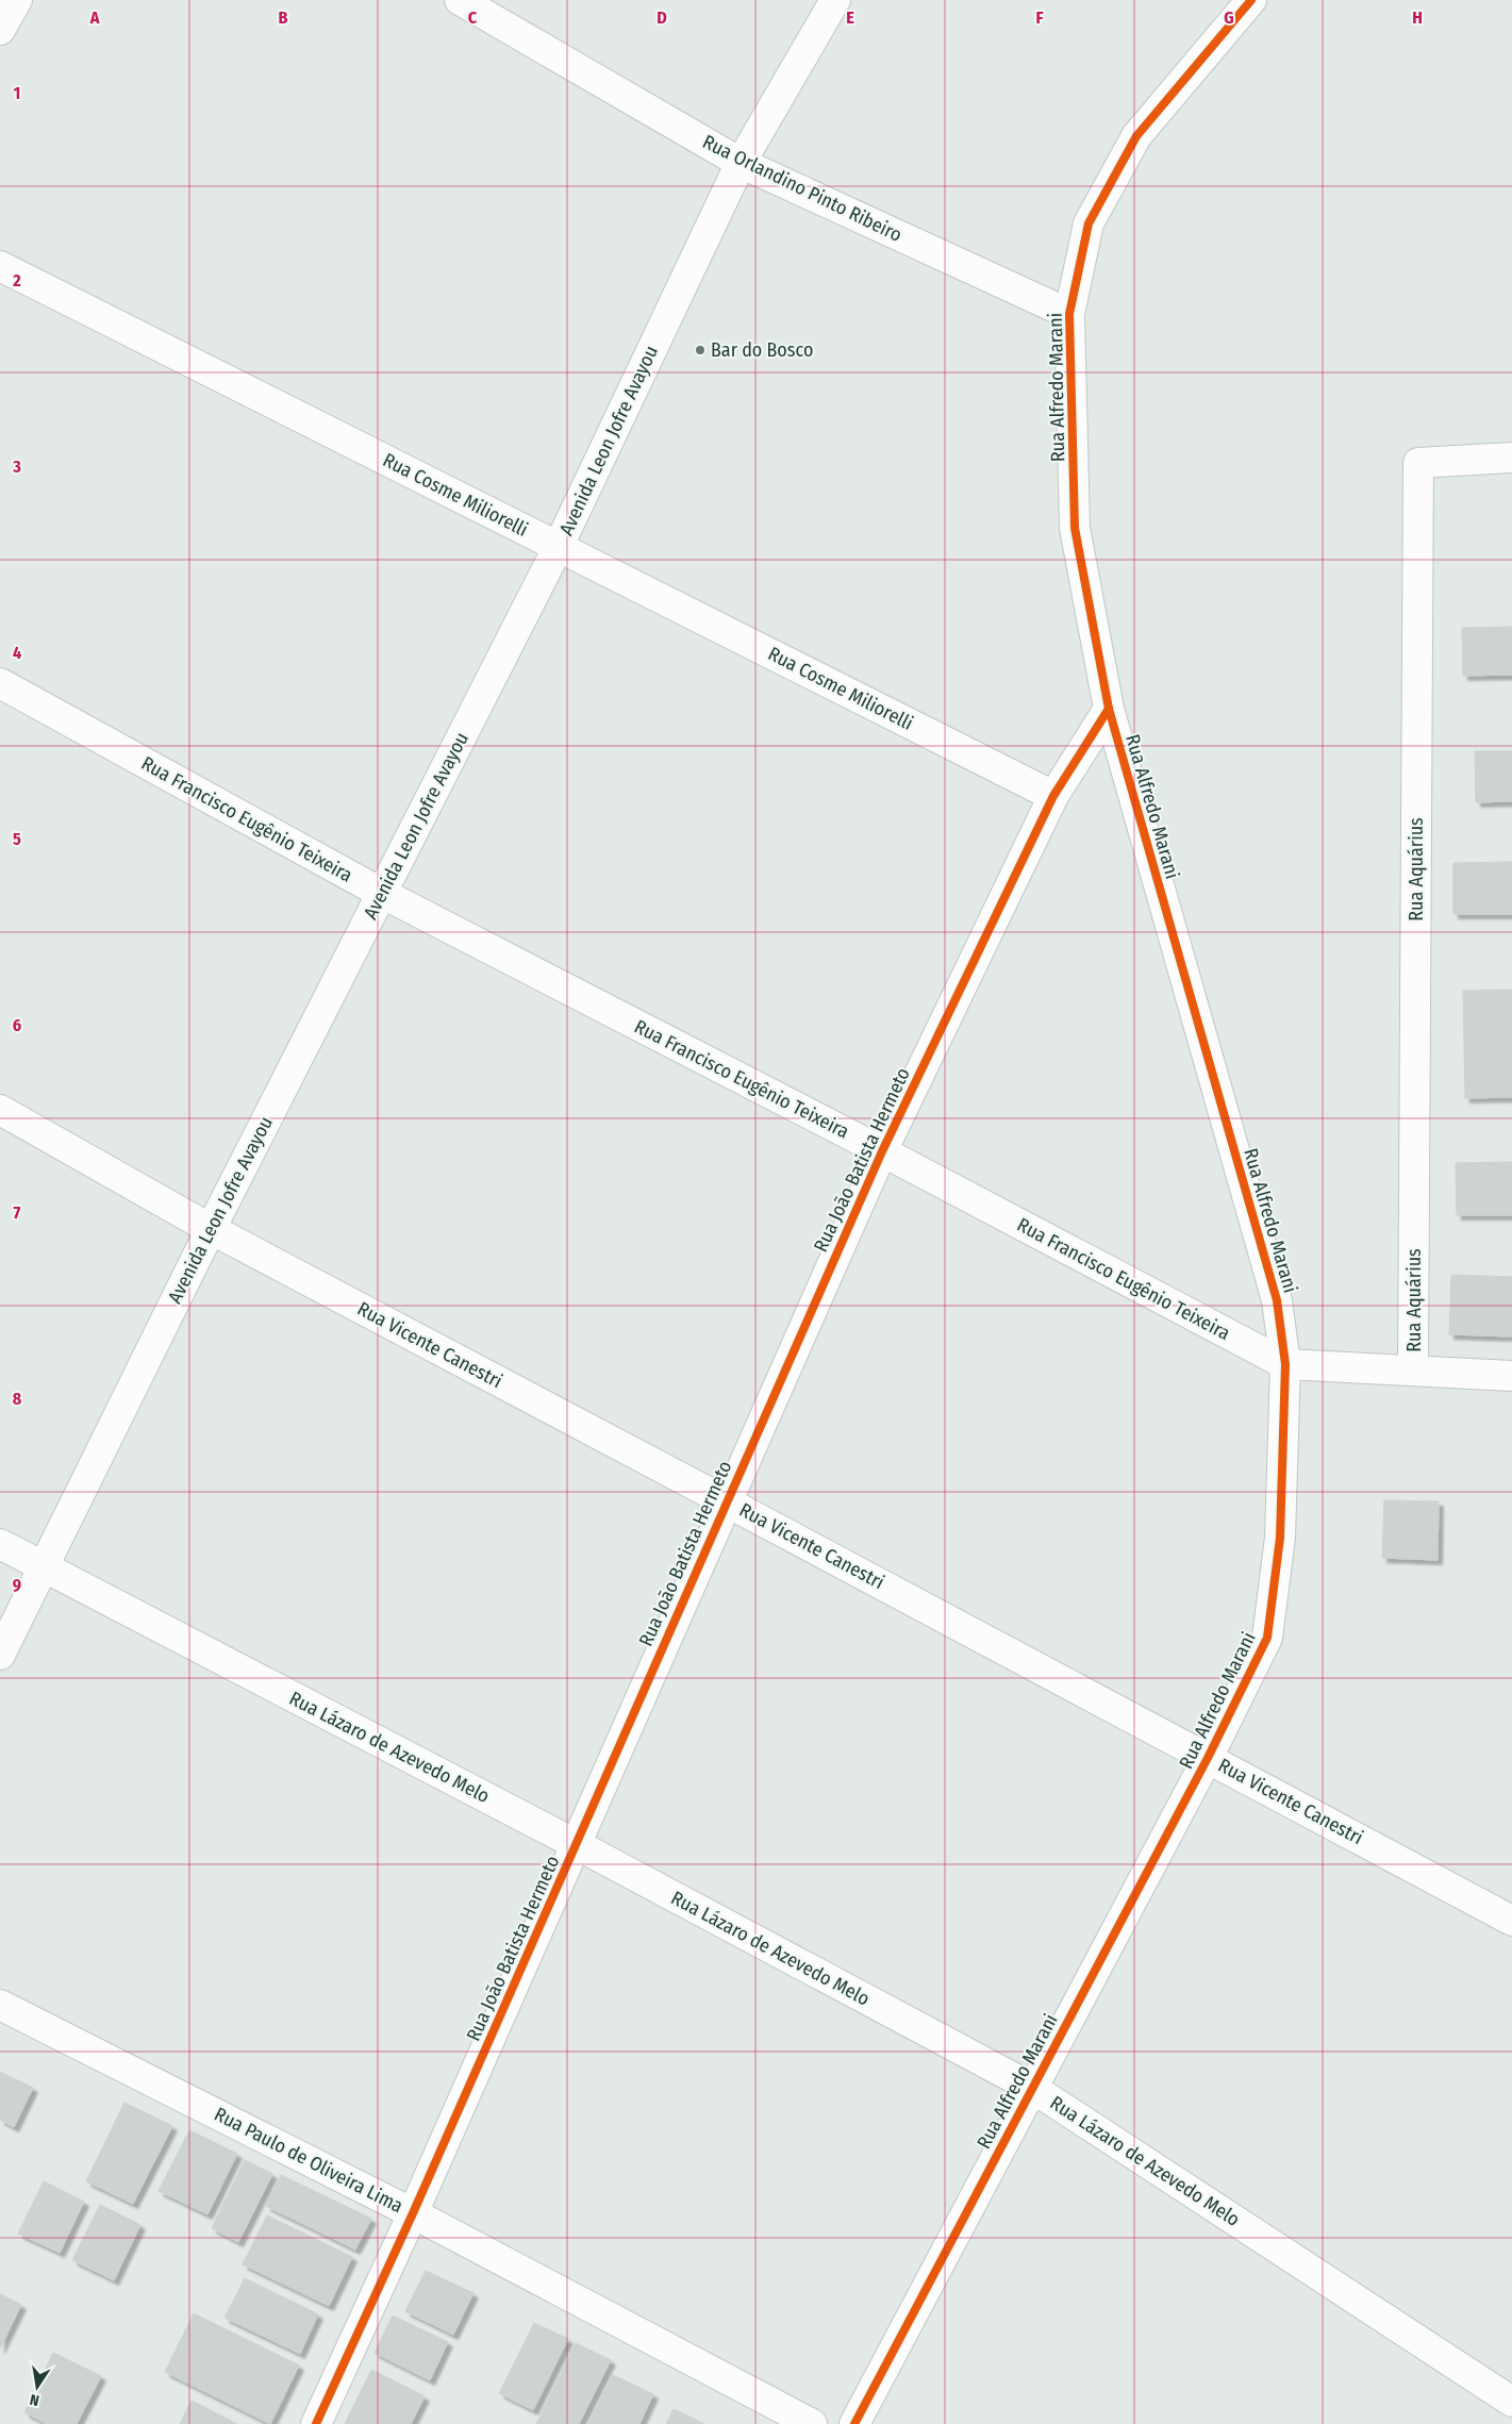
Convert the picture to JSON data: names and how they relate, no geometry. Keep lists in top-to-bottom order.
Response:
{
  "streets": {
    "street": [
      "Rua Orlandino Pinto Ribeiro",
      "Rua Alfredo Marani",
      "Avenida Leon Jofre Avayou",
      "Rua Cosme Miliorelli",
      "Rua Francisco Eugênio Teixeira",
      "Rua Aquárius",
      "Rua João Batista Hermeto",
      "Rua Vicente Canestri",
      "Rua Lázaro de Azevedo Melo",
      "Rua Paulo de Oliveira Lima"
    ]
  },
  "crossings": [
    ["Rua Orlandino Pinto Ribeiro", "Rua Alfredo Marani"],
    ["Rua Orlandino Pinto Ribeiro", "Avenida Leon Jofre Avayou"],
    ["Rua Alfredo Marani", "Rua Francisco Eugênio Teixeira"],
    ["Rua Alfredo Marani", "Rua João Batista Hermeto"],
    ["Rua Alfredo Marani", "Rua Vicente Canestri"],
    ["Rua Alfredo Marani", "Rua Lázaro de Azevedo Melo"],
    ["Avenida Leon Jofre Avayou", "Rua Cosme Miliorelli"],
    ["Avenida Leon Jofre Avayou", "Rua Francisco Eugênio Teixeira"],
    ["Avenida Leon Jofre Avayou", "Rua Vicente Canestri"],
    ["Avenida Leon Jofre Avayou", "Rua Lázaro de Azevedo Melo"],
    ["Rua Cosme Miliorelli", "Rua João Batista Hermeto"],
    ["Rua Francisco Eugênio Teixeira", "Rua Aquárius"],
    ["Rua Francisco Eugênio Teixeira", "Rua João Batista Hermeto"],
    ["Rua João Batista Hermeto", "Rua Vicente Canestri"],
    ["Rua João Batista Hermeto", "Rua Lázaro de Azevedo Melo"],
    ["Rua João Batista Hermeto", "Rua Paulo de Oliveira Lima"]
  ],
  "places": ["Bar do Bosco"],
  "north": "bottom",
  "grid": {
    "columns": [
      "A",
      "B",
      "C",
      "D",
      "E",
      "F",
      "G",
      "H"
    ],
    "rows": [
      "1",
      "2",
      "3",
      "4",
      "5",
      "6",
      "7",
      "8",
      "9"
    ]
  }
}
